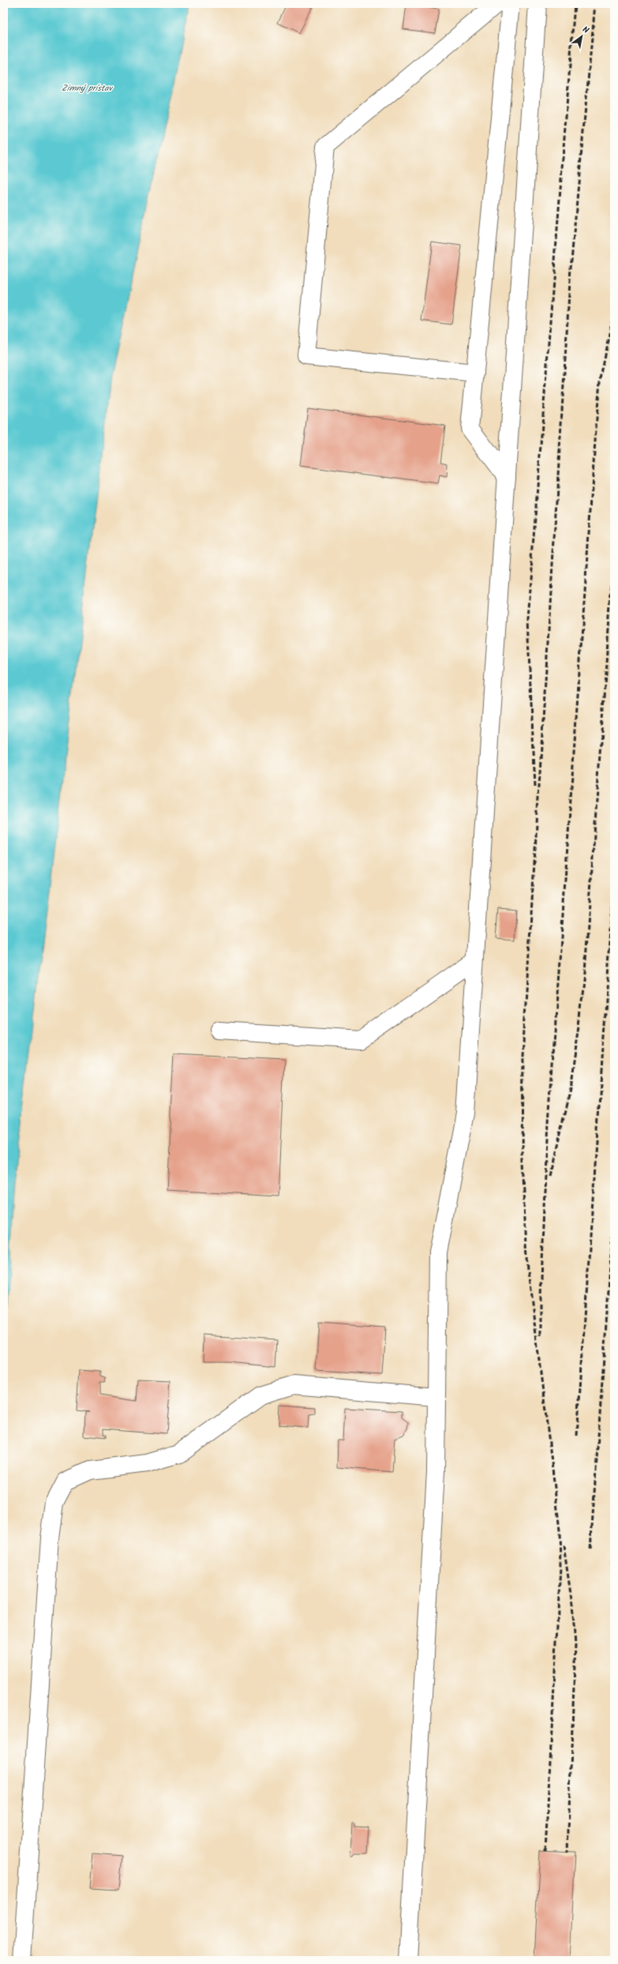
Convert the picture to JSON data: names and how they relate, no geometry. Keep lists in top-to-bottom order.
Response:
{
  "water": ["Zimný prístav"],
  "north": "top right"
}
